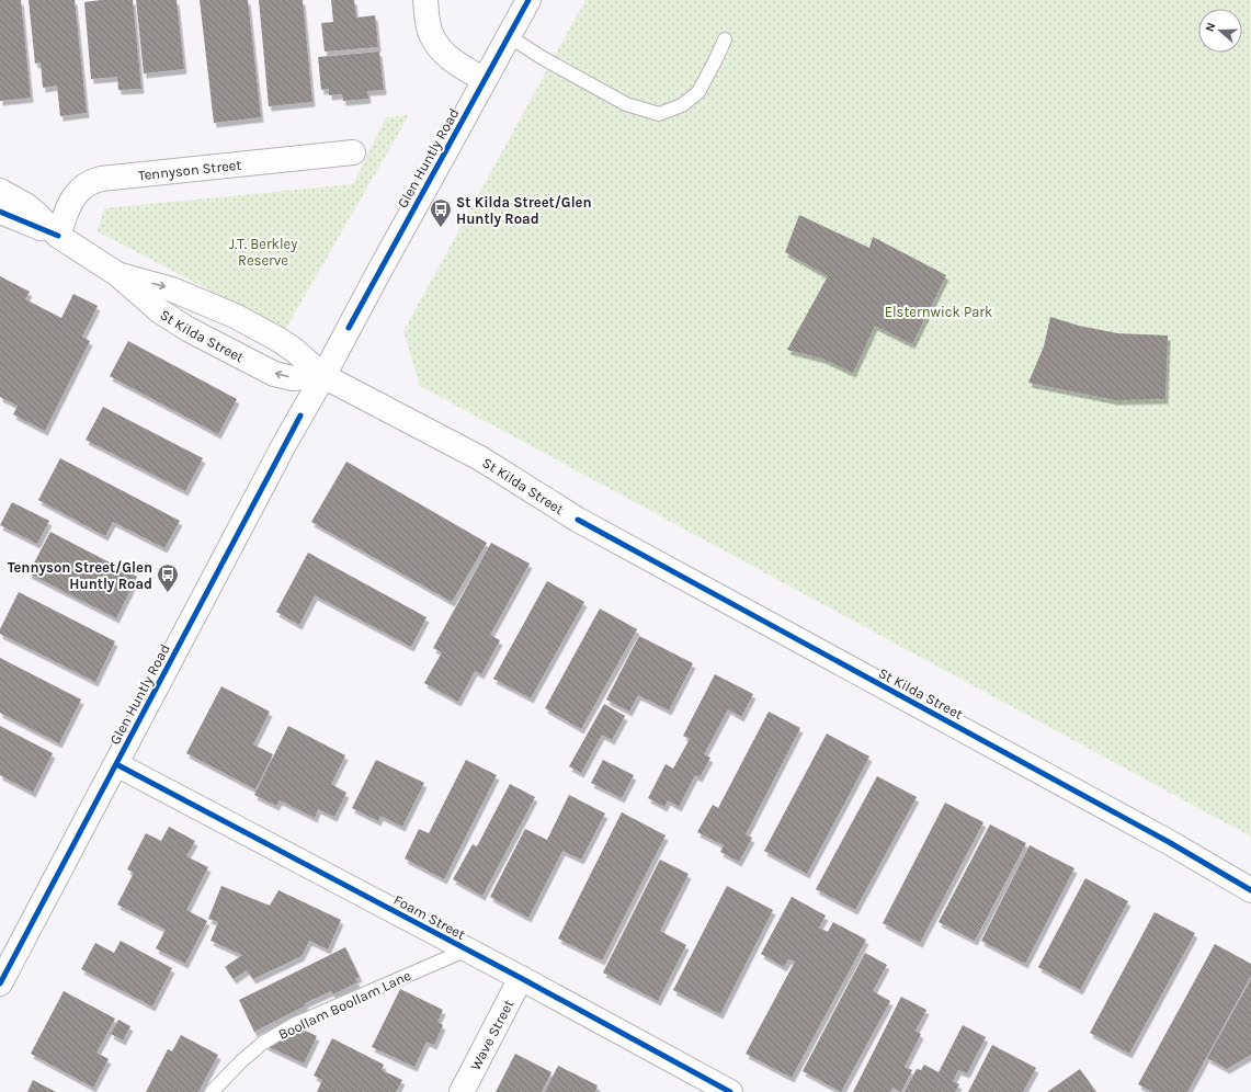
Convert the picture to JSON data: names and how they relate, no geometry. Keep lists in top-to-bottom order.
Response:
{
  "streets": {
    "main road": [
      "Glen Huntly Road",
      "Tennyson Street",
      "St Kilda Street",
      "Foam Street",
      "Wave Street"
    ],
    "lane": ["Boollam Boollam Lane"]
  },
  "crossings": [
    ["Glen Huntly Road", "St Kilda Street"],
    ["Glen Huntly Road", "Foam Street"],
    ["Tennyson Street", "St Kilda Street"],
    ["Foam Street", "Boollam Boollam Lane"],
    ["Foam Street", "Wave Street"]
  ],
  "parks": ["J.T. Berkley Reserve", "Elsternwick Park"],
  "places": {
    "bus stop": ["St Kilda Street/Glen Huntly Road", "Tennyson Street/Glen Huntly Road"]
  },
  "north": "left"
}
